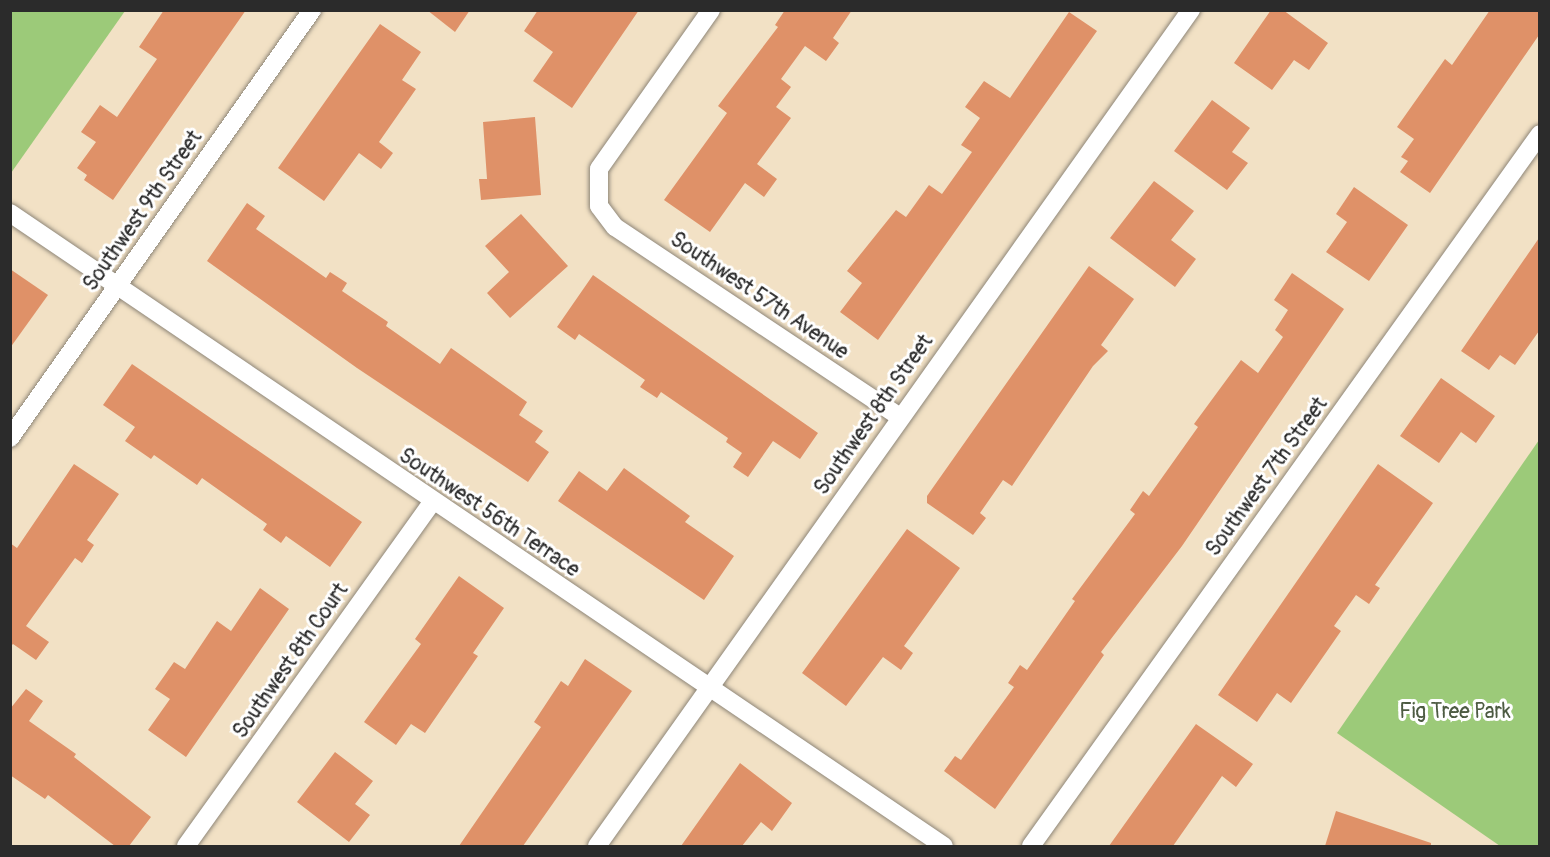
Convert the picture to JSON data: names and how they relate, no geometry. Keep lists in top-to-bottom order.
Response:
{
  "streets": {
    "street": [
      "Southwest 9th Street",
      "Southwest 57th Avenue",
      "Southwest 8th Street",
      "Southwest 7th Street",
      "Southwest 56th Terrace",
      "Southwest 8th Court"
    ]
  },
  "crossings": [
    ["Southwest 9th Street", "Southwest 56th Terrace"],
    ["Southwest 57th Avenue", "Southwest 8th Street"],
    ["Southwest 8th Street", "Southwest 56th Terrace"],
    ["Southwest 56th Terrace", "Southwest 8th Court"]
  ],
  "parks": ["Fig Tree Park"]
}
